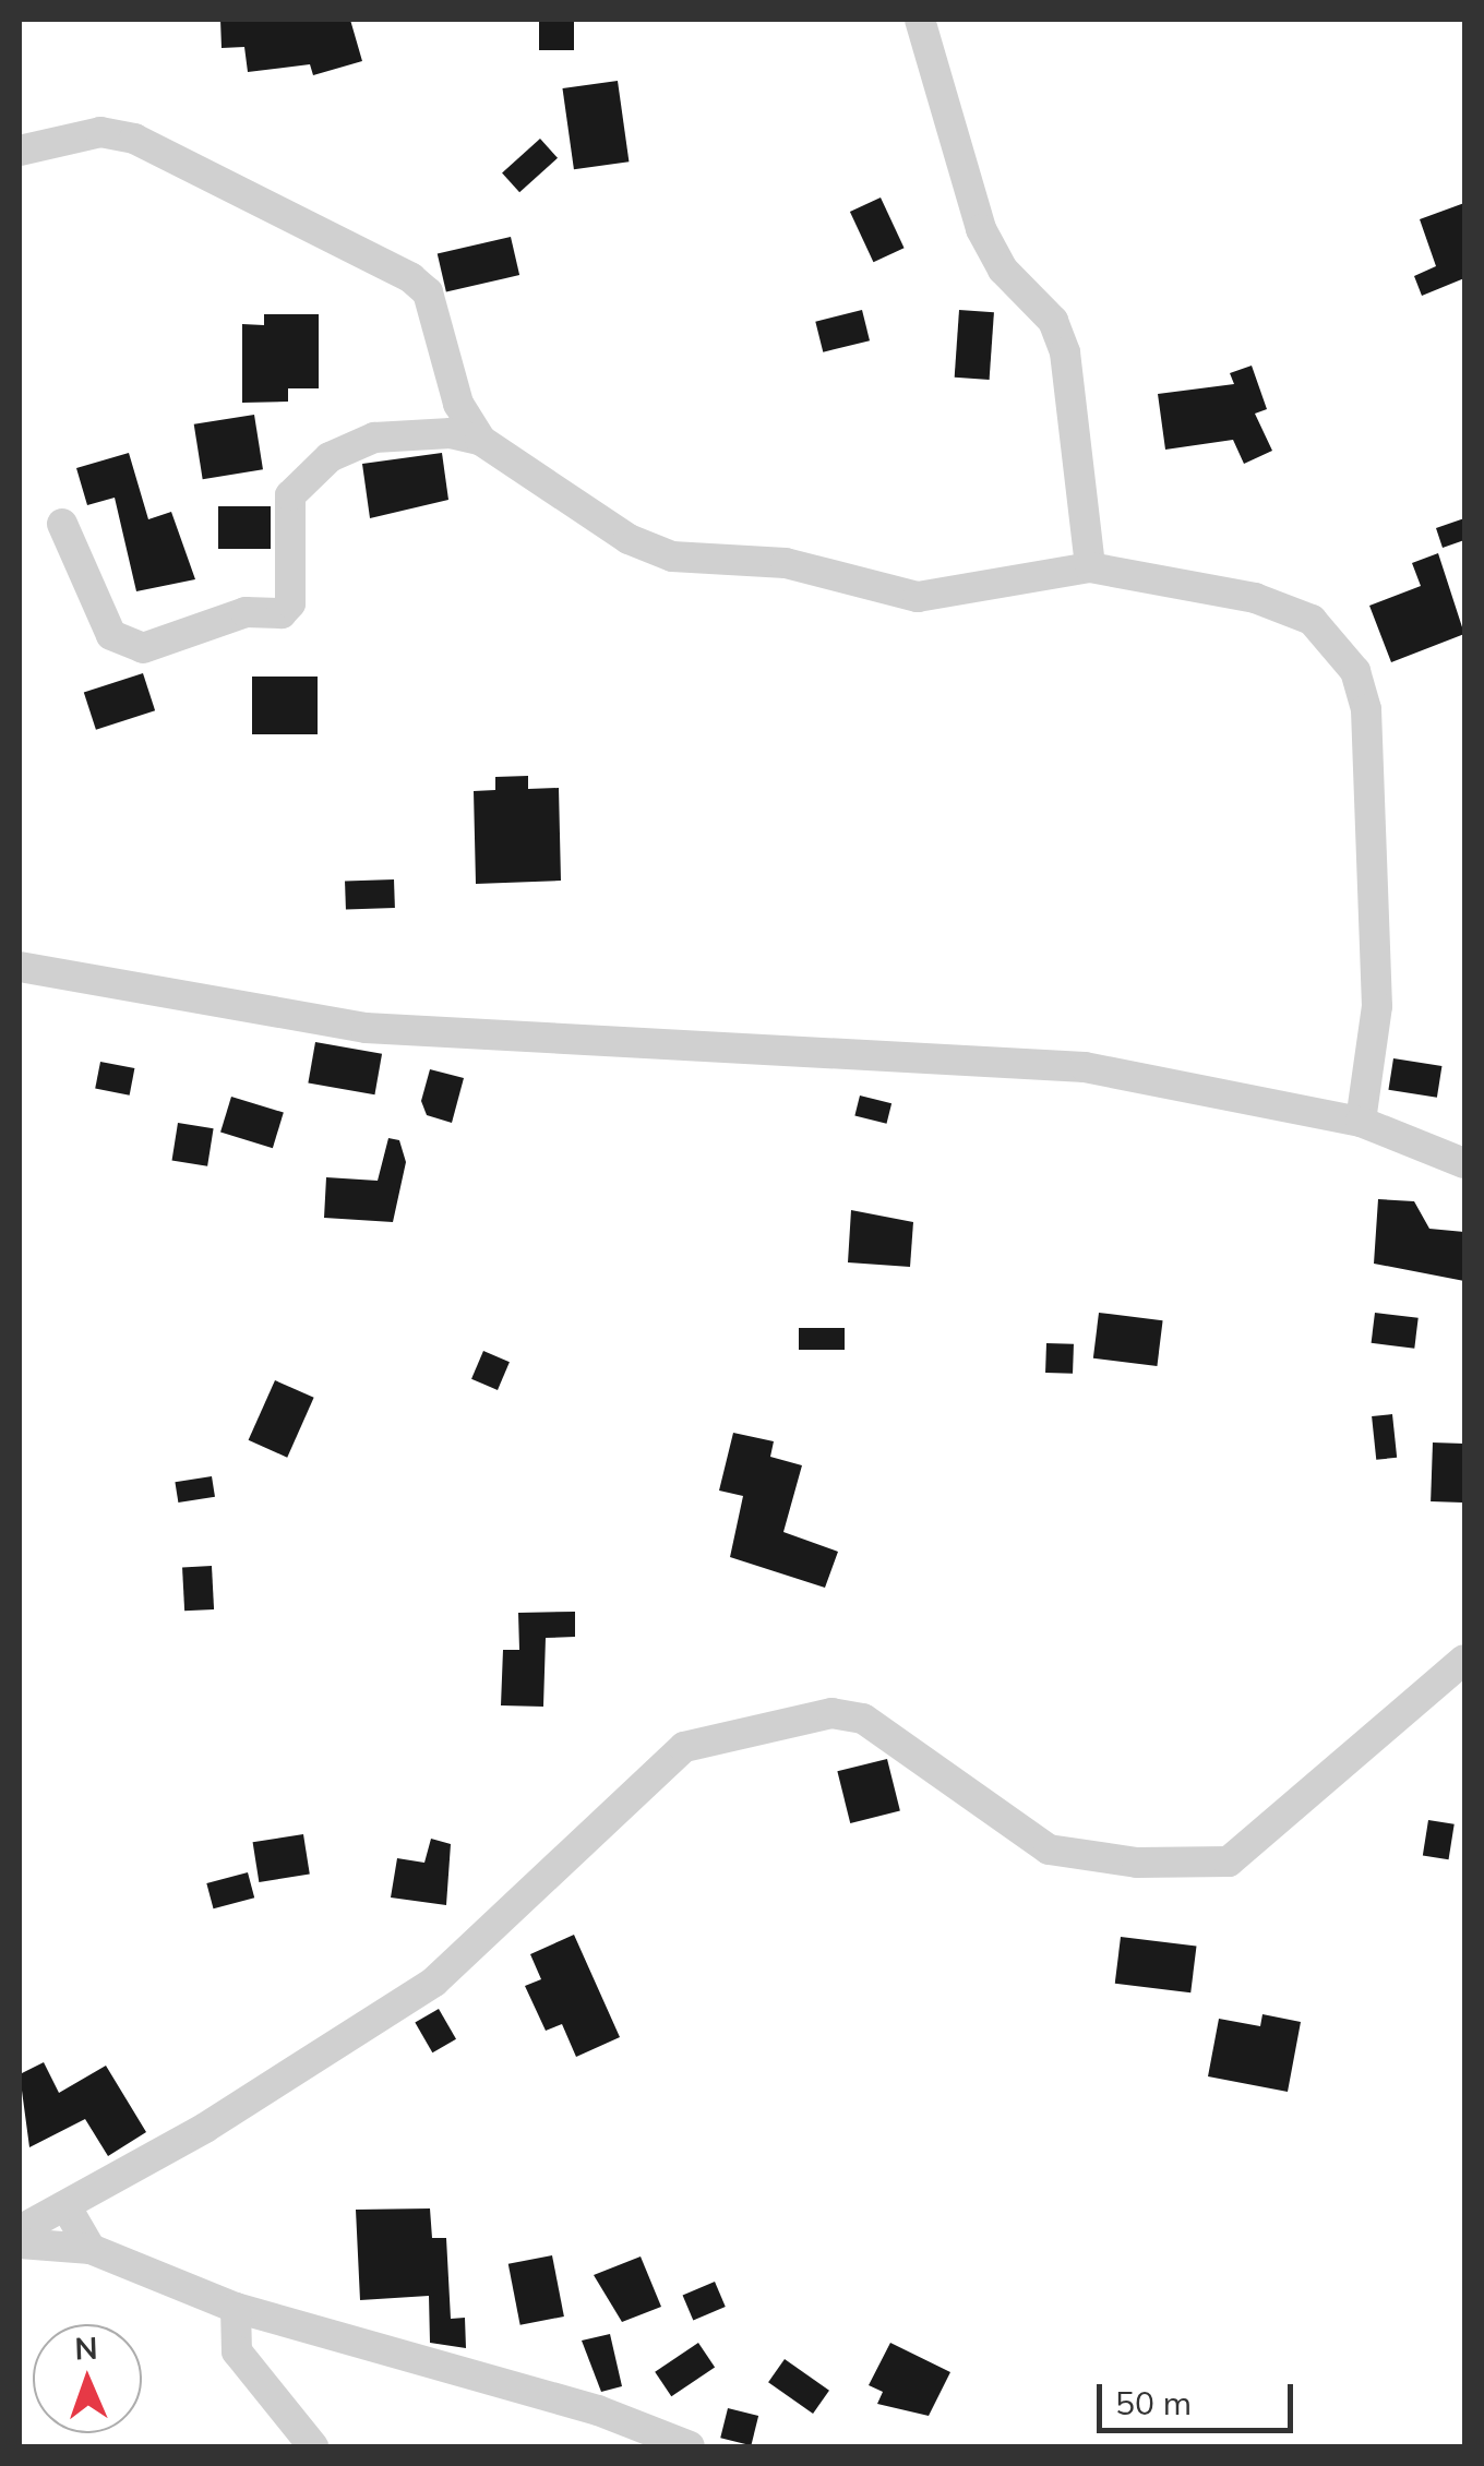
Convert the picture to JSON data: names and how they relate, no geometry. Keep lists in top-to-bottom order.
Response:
{
  "scale_bar": "50 m",
  "north": "top"
}
